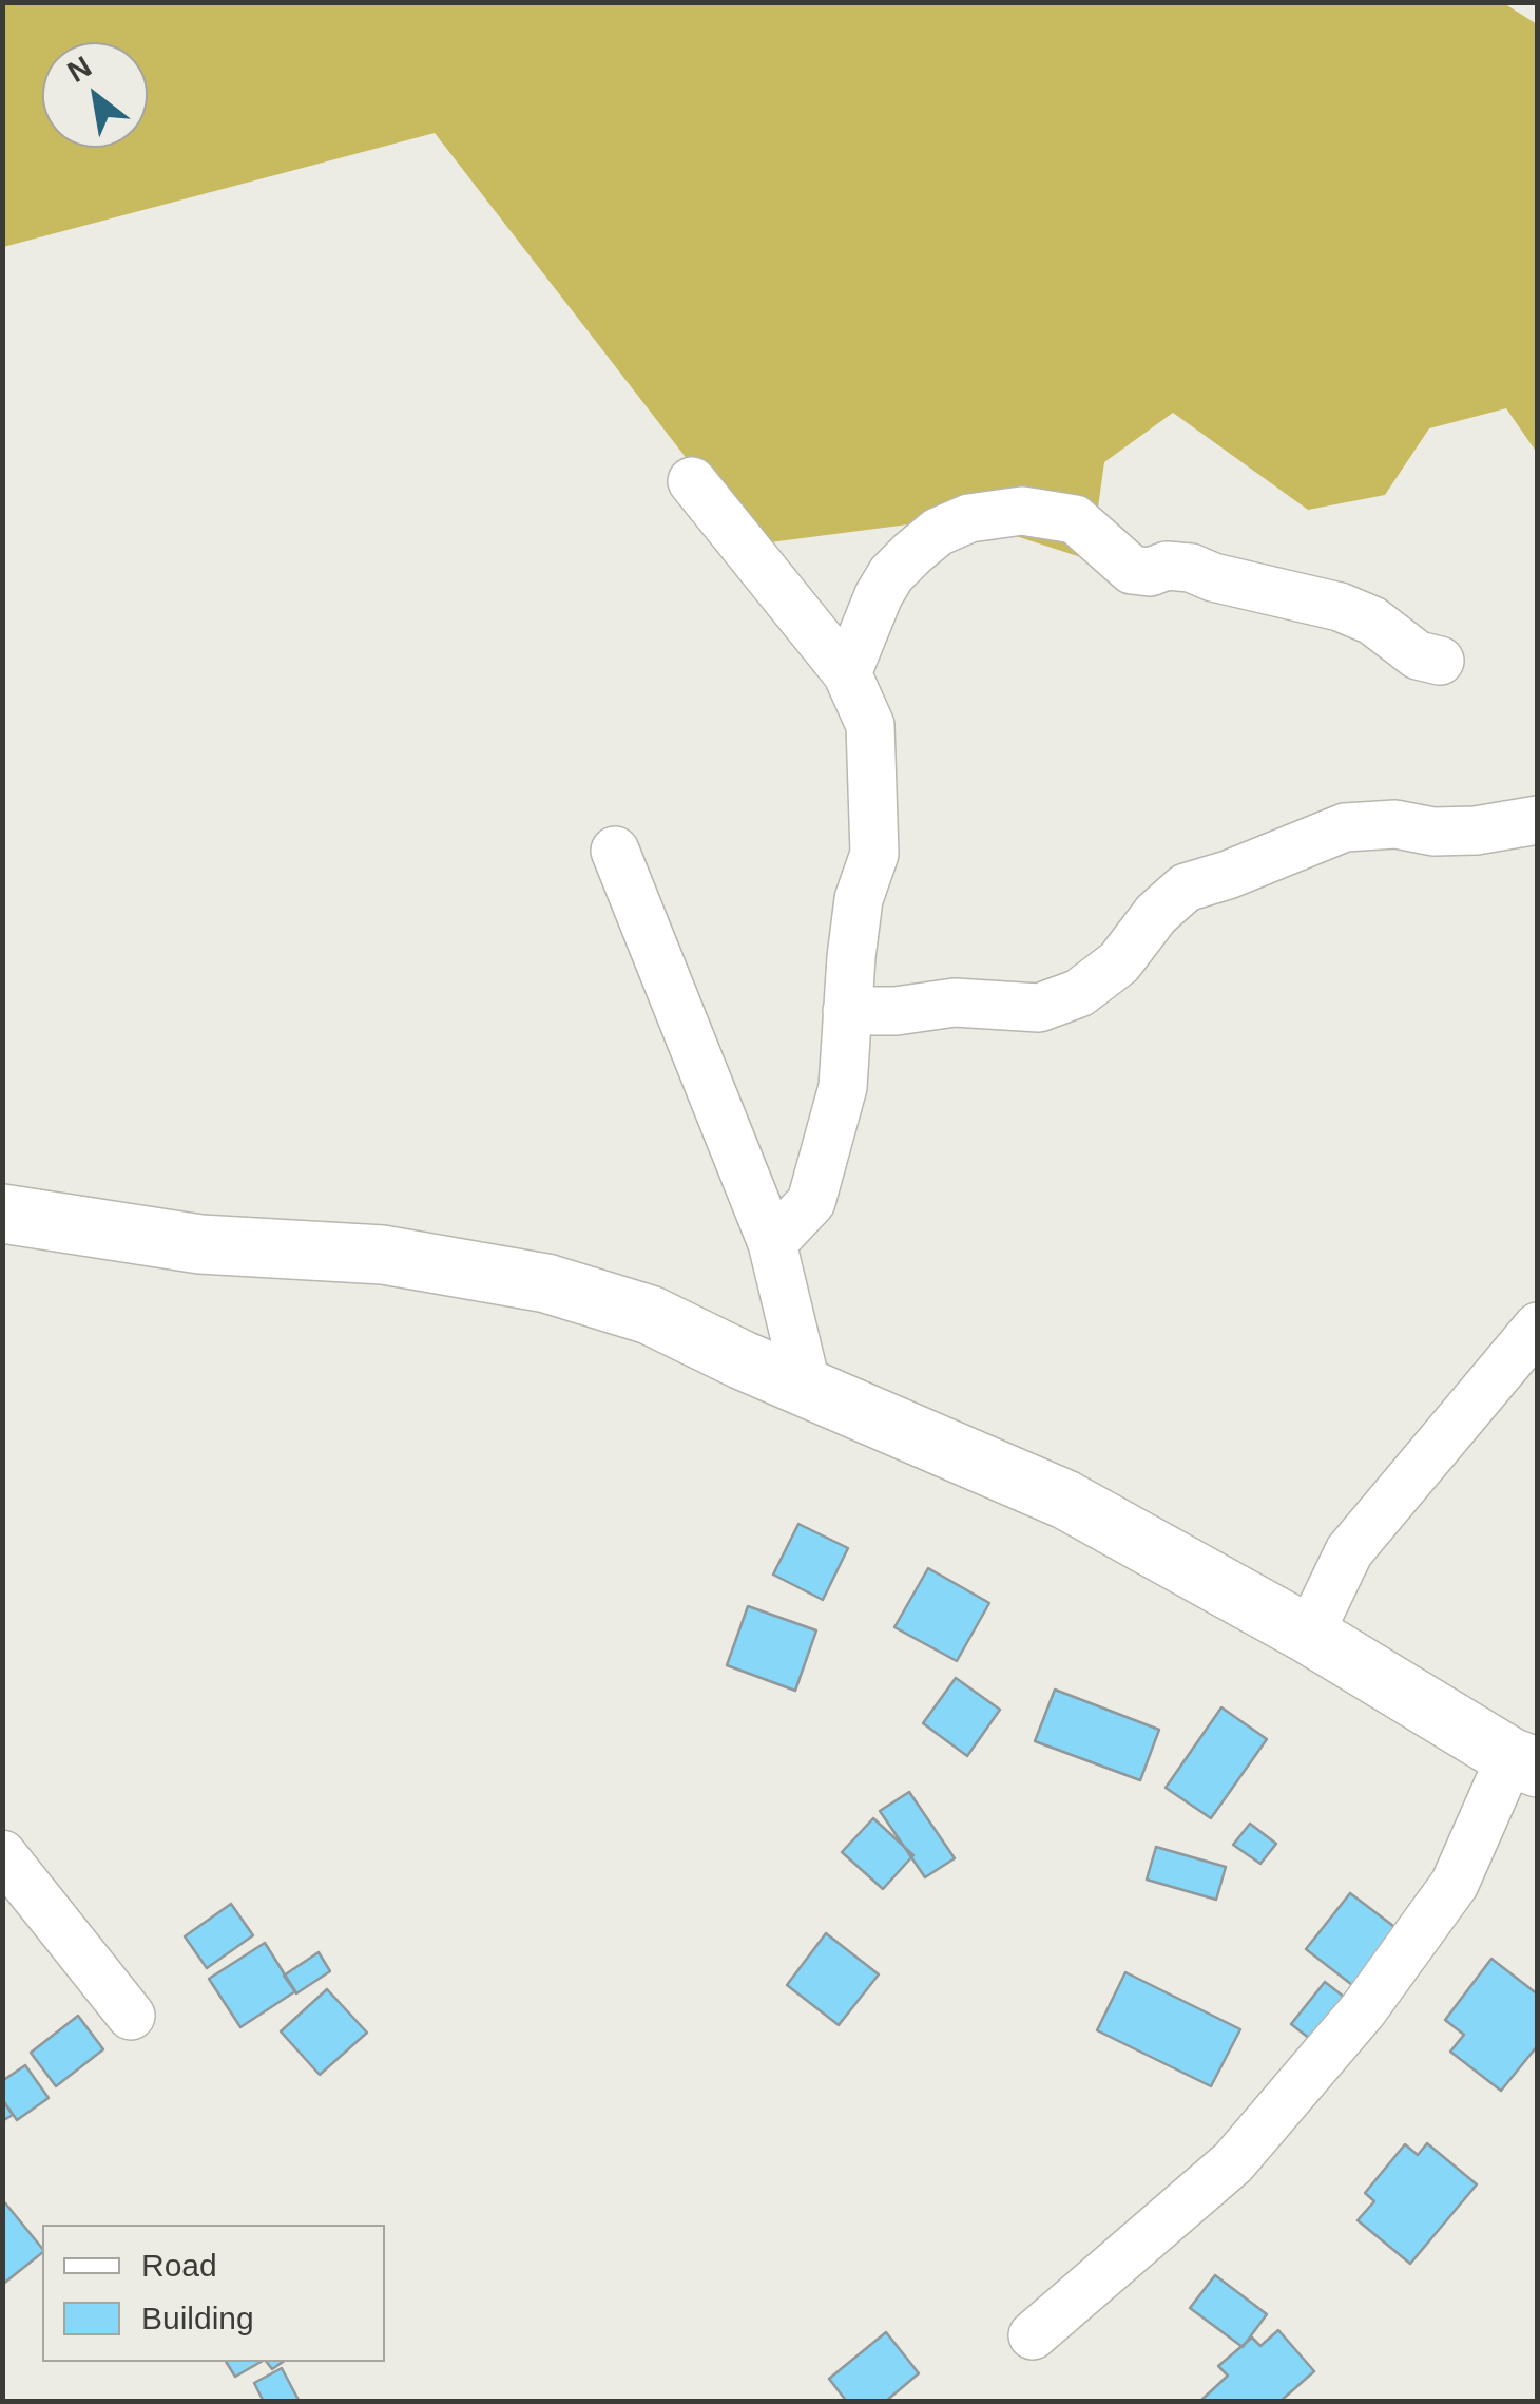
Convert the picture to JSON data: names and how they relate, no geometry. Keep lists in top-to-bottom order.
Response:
{
  "legend": ["Road", "Building"],
  "north": "top left"
}
